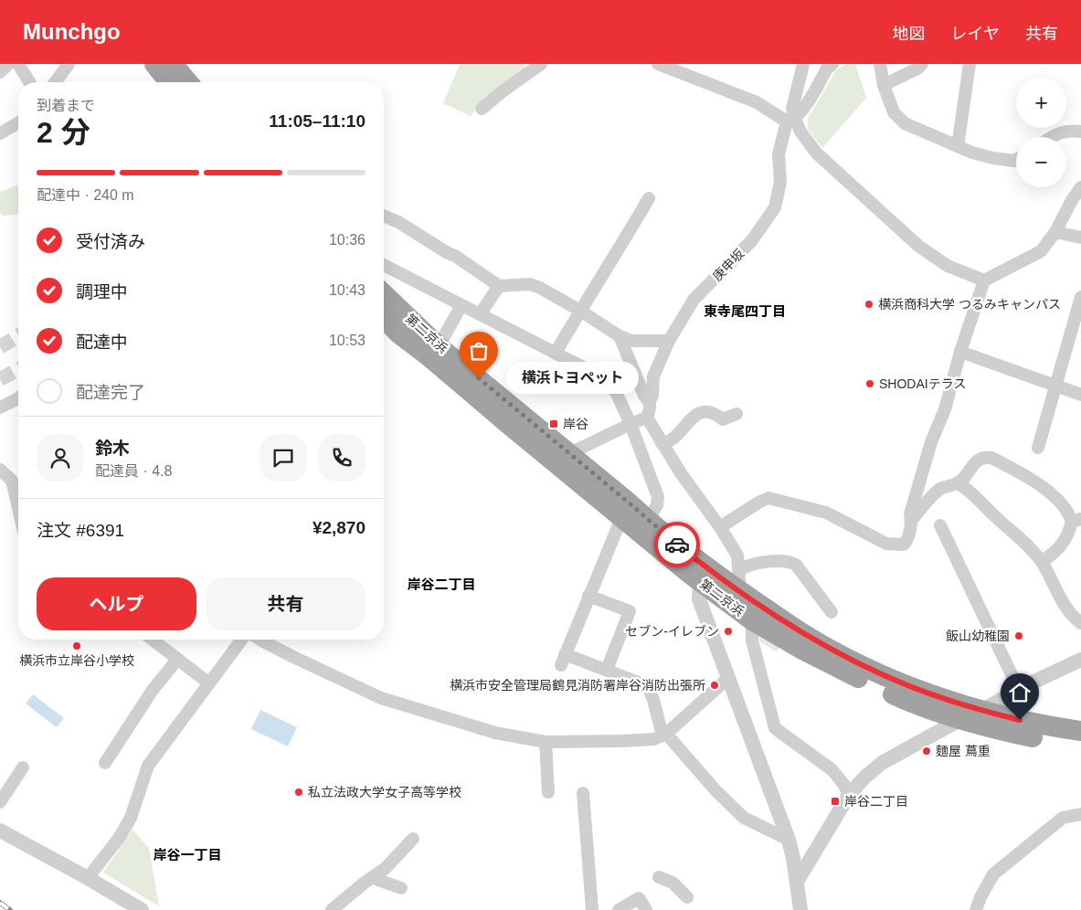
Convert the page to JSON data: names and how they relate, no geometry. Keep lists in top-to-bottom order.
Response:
{
  "streets": {
    "highway": ["第二京浜"],
    "street": ["庚申坂"]
  },
  "districts": ["東寺尾四丁目", "岸谷二丁目", "岸谷一丁目"],
  "places": {
    "other": [
      "横浜商科大学 つるみキャンパス",
      "横浜トヨペット",
      "SHODAIテラス",
      "セブン-イレブン",
      "飯山幼稚園",
      "横浜市立岸谷小学校",
      "横浜市安全管理局鶴見消防署岸谷消防出張所",
      "麵屋 蔦重",
      "私立法政大学女子高等学校"
    ],
    "transit": ["岸谷", "岸谷二丁目"]
  },
  "page": {
    "header": "Munchgo",
    "nav": ["地図", "レイヤ", "共有"],
    "map_buttons": ["+", "−"],
    "heading": ["2 分", "到着まで", "11:05–11:10"],
    "panel": [
      "鈴木",
      "配達員 · 4.8",
      "注文 #6391",
      "¥2,870"
    ],
    "bar": "配達中 · 240 m",
    "list": [
      ["受付済み", "10:36"],
      ["調理中", "10:43"],
      ["配達中", "10:53"],
      "配達完了"
    ],
    "bubble": "横浜トヨペット",
    "buttons": ["ヘルプ", "共有"]
  }
}
